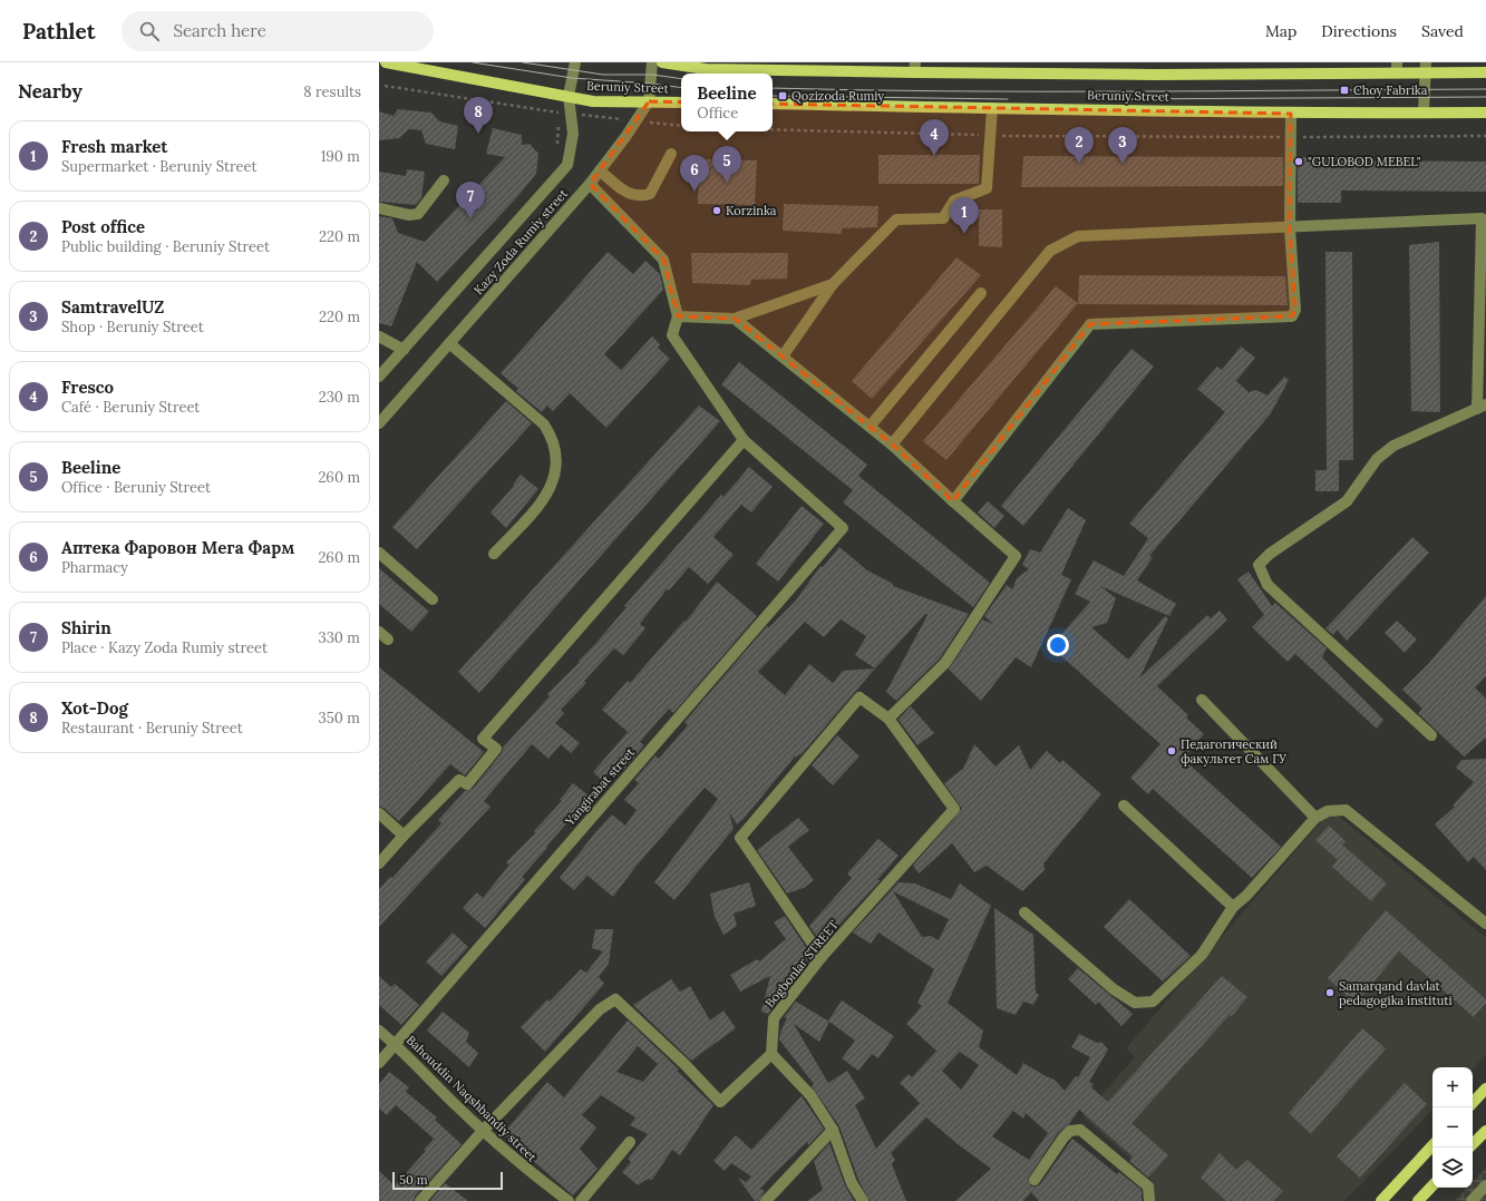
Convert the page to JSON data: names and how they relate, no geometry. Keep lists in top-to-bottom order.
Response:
{
  "streets": {
    "main road": ["Beruniy Street"],
    "street": ["Kazy Zoda Rumiy street", "Bogbonlar STREET", "Bahouddin Naqshbandiy street"]
  },
  "crossings": [
    ["Beruniy Street", "Kazy Zoda Rumiy street"]
  ],
  "places": {
    "transit": ["Choy Fabrika", "Qozizoda Rumiy"],
    "other": [
      "\"GULOBOD MEBEL\"",
      "Korzinka",
      "Педагогический факультет Сам ГУ",
      "Samarqand davlat pedagogika instituti"
    ]
  },
  "scale_bar": "50 m",
  "page": {
    "header": "Pathlet",
    "search": "Search here",
    "nav": ["Map", "Directions", "Saved"],
    "heading": ["Nearby", "8 results"],
    "popup": ["Beeline", "Office"],
    "pins": [
      "8",
      "4",
      "2",
      "3",
      "5",
      "6",
      "7",
      "1"
    ],
    "list": [
      {
        "mark": "1",
        "name": "Fresh market",
        "note": "Supermarket · Beruniy Street",
        "value": "190 m"
      },
      {
        "mark": "2",
        "name": "Post office",
        "note": "Public building · Beruniy Street",
        "value": "220 m"
      },
      {
        "mark": "3",
        "name": "SamtravelUZ",
        "note": "Shop · Beruniy Street",
        "value": "220 m"
      },
      {
        "mark": "4",
        "name": "Fresco",
        "note": "Café · Beruniy Street",
        "value": "230 m"
      },
      {
        "mark": "5",
        "name": "Beeline",
        "note": "Office · Beruniy Street",
        "value": "260 m"
      },
      {
        "mark": "6",
        "name": "Аптека Фаровон Мега Фарм",
        "note": "Pharmacy",
        "value": "260 m"
      },
      {
        "mark": "7",
        "name": "Shirin",
        "note": "Place · Kazy Zoda Rumiy street",
        "value": "330 m"
      },
      {
        "mark": "8",
        "name": "Xot-Dog",
        "note": "Restaurant · Beruniy Street",
        "value": "350 m"
      }
    ],
    "map_buttons": ["+", "−"],
    "scale": "50 m"
  }
}
